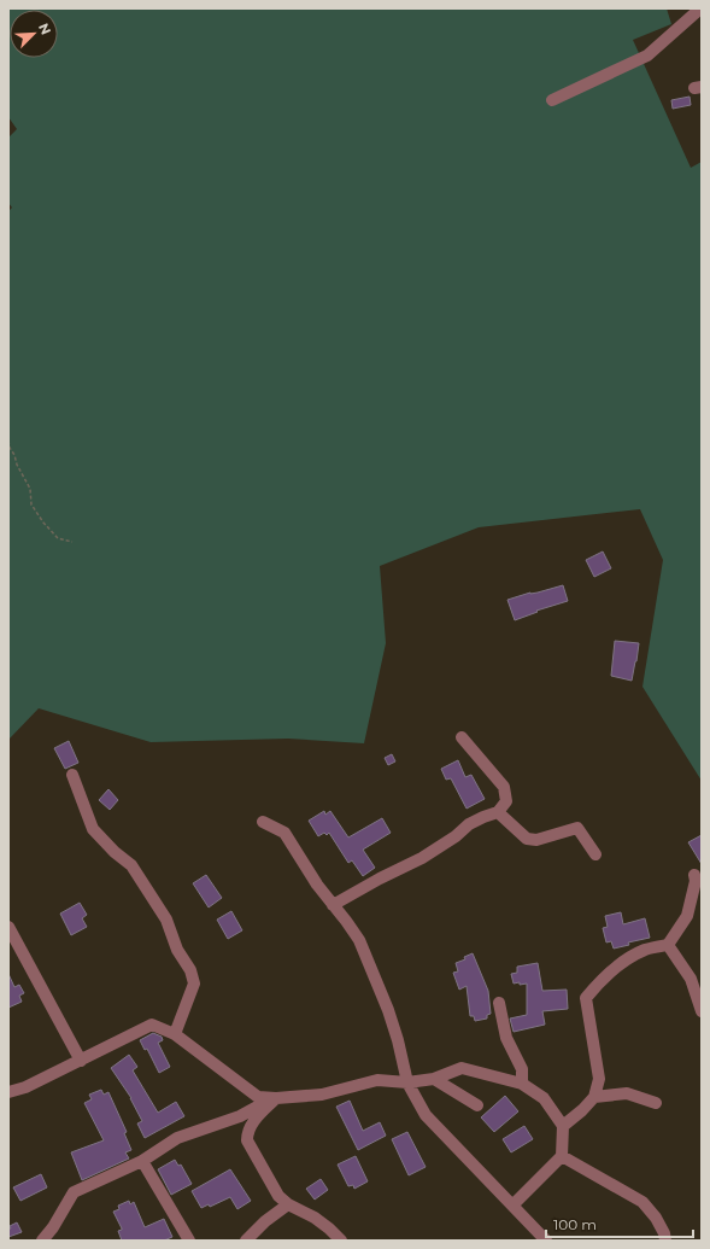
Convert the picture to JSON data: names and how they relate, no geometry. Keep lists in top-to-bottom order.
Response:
{
  "scale_bar": "100 m",
  "north": "top right"
}
